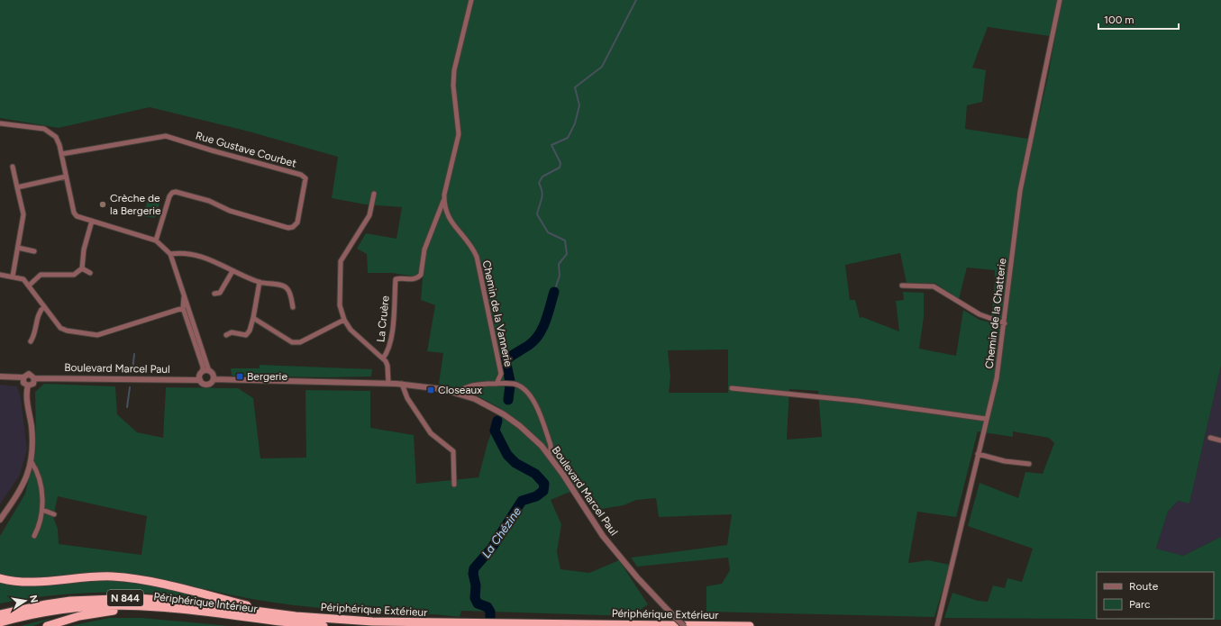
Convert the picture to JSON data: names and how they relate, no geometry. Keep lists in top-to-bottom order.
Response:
{
  "streets": {
    "highway": ["N 844", "Périphérique Intérieur", "Périphérique Extérieur"],
    "street": [
      "Rue Gustave Courbet",
      "Chemin de la Vannerie",
      "Chemin de la Chatterie",
      "La Cruère",
      "Boulevard Marcel Paul"
    ]
  },
  "crossings": [
    ["Chemin de la Vannerie", "La Cruère"]
  ],
  "water": ["La Chézine"],
  "places": {
    "other": ["Crèche de la Bergerie"],
    "transit": ["Bergerie", "Closeaux"]
  },
  "legend": ["Route", "Parc"],
  "scale_bar": "100 m",
  "north": "right"
}
